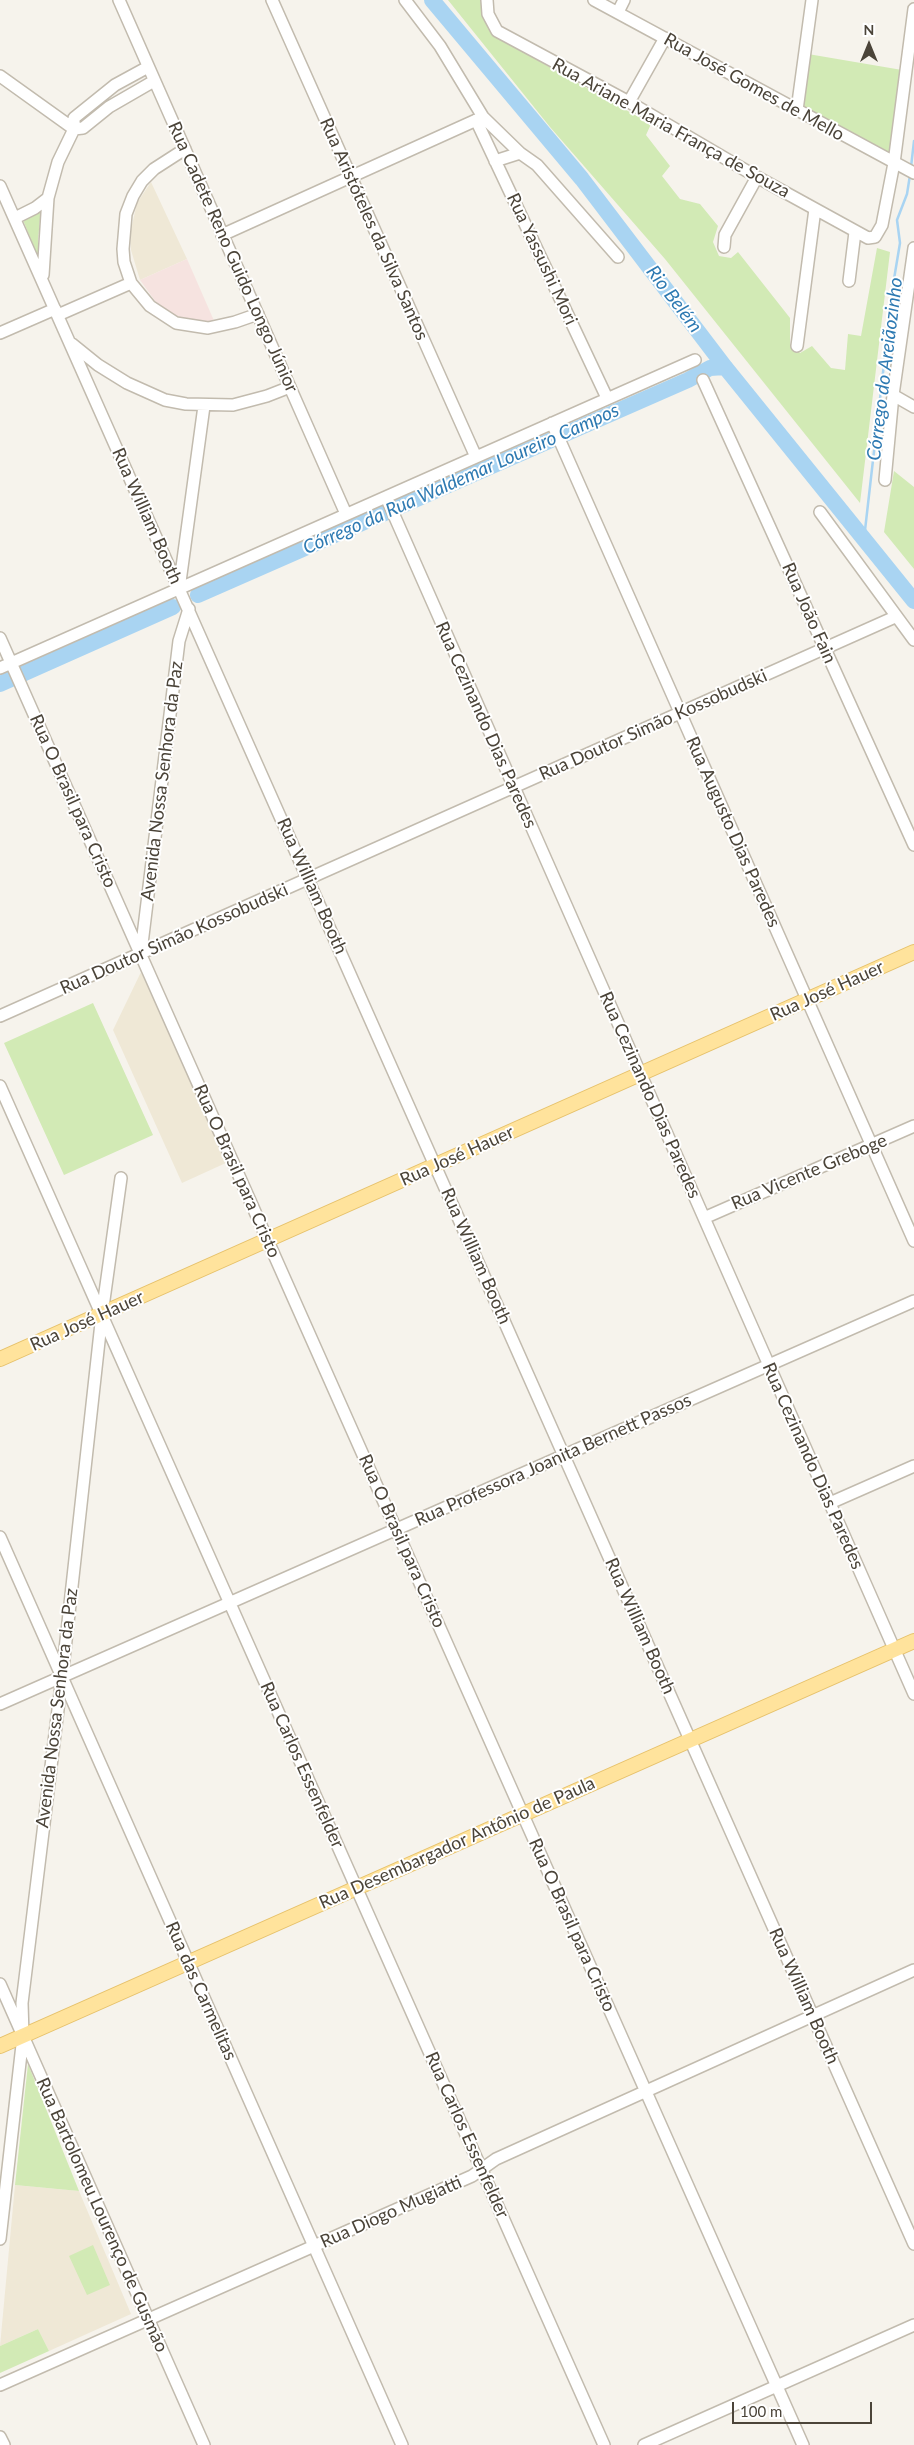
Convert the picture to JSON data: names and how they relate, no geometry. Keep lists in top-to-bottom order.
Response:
{
  "streets": {
    "main road": ["Rua José Hauer", "Rua Desembargador Antônio de Paula"],
    "street": [
      "Rua José Gomes de Mello",
      "Rua Ariane Maria França de Souza",
      "Rua Aristóteles da Silva Santos",
      "Rua Cadete Reno Guido Longo Júnior",
      "Rua Yassushi Mori",
      "Rua William Booth",
      "Rua João Fain",
      "Rua Cezinando Dias Paredes",
      "Rua Doutor Simão Kossobudski",
      "Avenida Nossa Senhora da Paz",
      "Rua O Brasil para Cristo",
      "Rua Augusto Dias Paredes",
      "Rua Vicente Greboge",
      "Rua Professora Joanita Bernett Passos",
      "Rua Carlos Essenfelder",
      "Rua das Carmelitas",
      "Rua Diogo Mugiatti",
      "Rua Bartolomeu Lourenço de Gusmão"
    ]
  },
  "crossings": [
    ["Rua José Gomes de Mello", "Rua Ariane Maria França de Souza"],
    ["Rua William Booth", "Rua Doutor Simão Kossobudski"],
    ["Rua William Booth", "Avenida Nossa Senhora da Paz"],
    ["Rua William Booth", "Rua José Hauer"],
    ["Rua William Booth", "Rua Professora Joanita Bernett Passos"],
    ["Rua William Booth", "Rua Desembargador Antônio de Paula"],
    ["Rua William Booth", "Rua Diogo Mugiatti"],
    ["Rua João Fain", "Rua Doutor Simão Kossobudski"],
    ["Rua Cezinando Dias Paredes", "Rua Doutor Simão Kossobudski"],
    ["Rua Cezinando Dias Paredes", "Rua José Hauer"],
    ["Rua Cezinando Dias Paredes", "Rua Vicente Greboge"],
    ["Rua Cezinando Dias Paredes", "Rua Professora Joanita Bernett Passos"],
    ["Rua Cezinando Dias Paredes", "Rua Desembargador Antônio de Paula"],
    ["Rua Doutor Simão Kossobudski", "Avenida Nossa Senhora da Paz"],
    ["Rua Doutor Simão Kossobudski", "Rua O Brasil para Cristo"],
    ["Rua Doutor Simão Kossobudski", "Rua Augusto Dias Paredes"],
    ["Avenida Nossa Senhora da Paz", "Rua O Brasil para Cristo"],
    ["Avenida Nossa Senhora da Paz", "Rua José Hauer"],
    ["Avenida Nossa Senhora da Paz", "Rua Professora Joanita Bernett Passos"],
    ["Avenida Nossa Senhora da Paz", "Rua Carlos Essenfelder"],
    ["Avenida Nossa Senhora da Paz", "Rua Desembargador Antônio de Paula"],
    ["Avenida Nossa Senhora da Paz", "Rua das Carmelitas"],
    ["Avenida Nossa Senhora da Paz", "Rua Bartolomeu Lourenço de Gusmão"],
    ["Rua O Brasil para Cristo", "Rua José Hauer"],
    ["Rua O Brasil para Cristo", "Rua Professora Joanita Bernett Passos"],
    ["Rua O Brasil para Cristo", "Rua Desembargador Antônio de Paula"],
    ["Rua O Brasil para Cristo", "Rua Diogo Mugiatti"],
    ["Rua Augusto Dias Paredes", "Rua José Hauer"],
    ["Rua Augusto Dias Paredes", "Rua Vicente Greboge"],
    ["Rua José Hauer", "Rua Carlos Essenfelder"],
    ["Rua Professora Joanita Bernett Passos", "Rua Carlos Essenfelder"],
    ["Rua Professora Joanita Bernett Passos", "Rua das Carmelitas"],
    ["Rua Carlos Essenfelder", "Rua Desembargador Antônio de Paula"],
    ["Rua Carlos Essenfelder", "Rua Diogo Mugiatti"],
    ["Rua Desembargador Antônio de Paula", "Rua das Carmelitas"],
    ["Rua Desembargador Antônio de Paula", "Rua Bartolomeu Lourenço de Gusmão"],
    ["Rua das Carmelitas", "Rua Diogo Mugiatti"],
    ["Rua Diogo Mugiatti", "Rua Bartolomeu Lourenço de Gusmão"]
  ],
  "water": ["Rio Belém", "Córrego do Areiãozinho", "Córrego da Rua Waldemar Loureiro Campos"],
  "scale_bar": "100 m",
  "north": "top"
}
